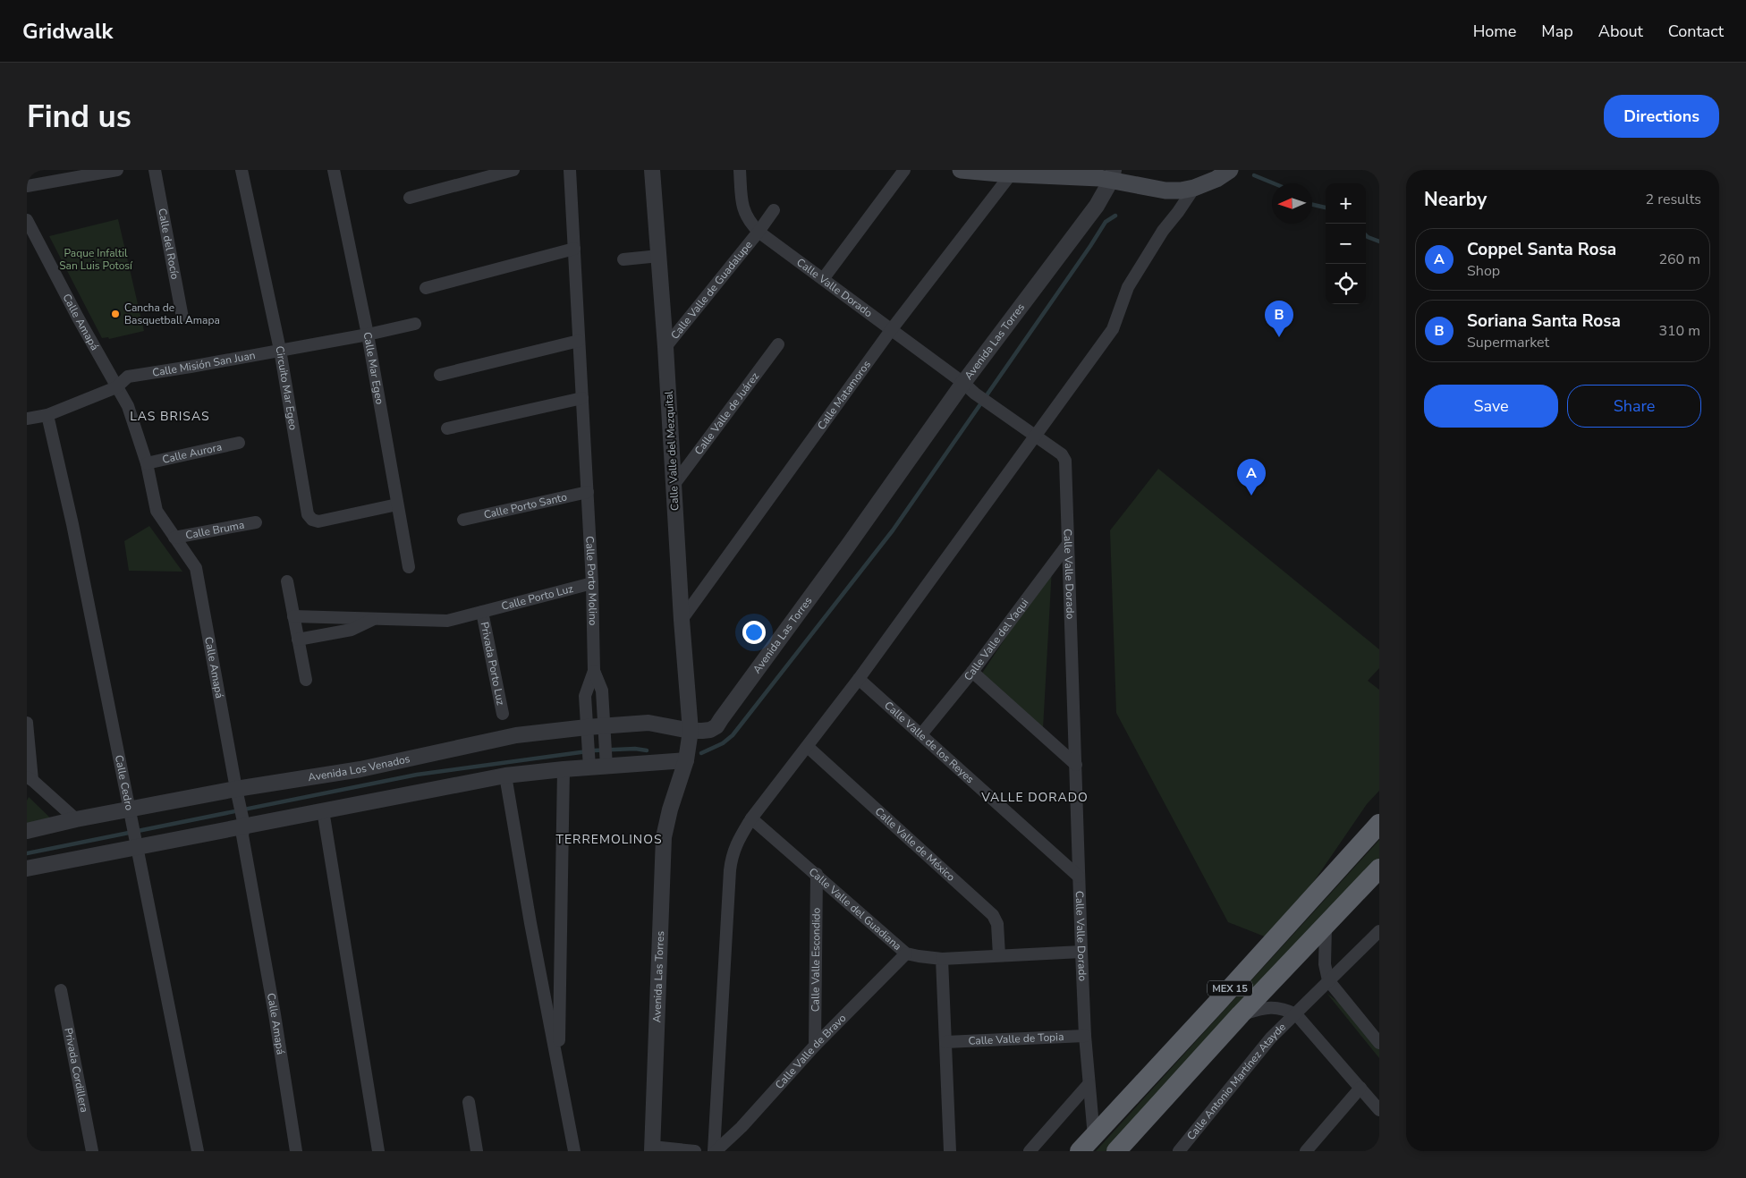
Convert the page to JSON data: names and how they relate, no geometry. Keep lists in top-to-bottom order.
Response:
{
  "streets": {
    "highway": ["MEX 15"],
    "street": [
      "Calle del Rocío",
      "Calle Valle Dorado",
      "Calle Valle de Guadalupe",
      "Calle Amapá",
      "Avenida Las Torres",
      "Calle Misión San Juan",
      "Calle Mar Egeo",
      "Circuito Mar Egeo",
      "Calle Matamoros",
      "Calle Valle de Juárez",
      "Calle Valle del Mezquital",
      "Calle Aurora",
      "Calle Porto Santo",
      "Calle Bruma",
      "Calle Porto Molino",
      "Calle Porto Luz",
      "Calle Valle del Yaqui",
      "Privada Porto Luz",
      "Calle Valle de los Reyes",
      "Avenida Los Venados",
      "Calle Cedro",
      "Calle Valle de México",
      "Calle Valle del Guadiana",
      "Calle Valle Escondido",
      "Calle Valle de Topia",
      "Calle Valle de Bravo",
      "Privada Cordillera",
      "Calle Antonio Martínez Atayde"
    ]
  },
  "crossings": [
    ["Calle Valle Dorado", "Calle Valle de Guadalupe"],
    ["Calle Valle Dorado", "Avenida Las Torres"],
    ["Calle Valle Dorado", "Calle Matamoros"],
    ["Calle Valle Dorado", "Calle Valle del Yaqui"],
    ["Calle Valle Dorado", "Calle Valle de los Reyes"],
    ["Calle Valle Dorado", "MEX 15"],
    ["Calle Valle Dorado", "Calle Valle de Topia"],
    ["Calle Valle de Guadalupe", "Calle Valle del Mezquital"],
    ["Calle Amapá", "Calle Misión San Juan"],
    ["Calle Amapá", "Calle Aurora"],
    ["Calle Amapá", "Calle Bruma"],
    ["Calle Amapá", "Avenida Los Venados"],
    ["Avenida Las Torres", "Calle Valle del Mezquital"],
    ["Avenida Las Torres", "Avenida Los Venados"],
    ["Calle Misión San Juan", "Calle Mar Egeo"],
    ["Calle Misión San Juan", "Circuito Mar Egeo"],
    ["Calle Misión San Juan", "Calle Cedro"],
    ["Calle Mar Egeo", "Circuito Mar Egeo"],
    ["Calle Matamoros", "Calle Valle del Mezquital"],
    ["Calle Valle de Juárez", "Calle Valle del Mezquital"],
    ["Calle Valle del Mezquital", "Avenida Los Venados"],
    ["Calle Porto Santo", "Calle Porto Molino"],
    ["Calle Porto Molino", "Calle Porto Luz"],
    ["Calle Porto Molino", "Avenida Los Venados"],
    ["Calle Porto Luz", "Privada Porto Luz"],
    ["Calle Valle del Yaqui", "Calle Valle de los Reyes"],
    ["Avenida Los Venados", "Calle Cedro"],
    ["Calle Valle del Guadiana", "Calle Valle Escondido"],
    ["Calle Valle del Guadiana", "Calle Valle de Bravo"],
    ["Calle Valle Escondido", "Calle Valle de Bravo"]
  ],
  "districts": ["LAS BRISAS", "VALLE DORADO", "TERREMOLINOS"],
  "parks": ["Paque Infaltil San Luis Potosí"],
  "places": ["Cancha de Basquetball Amapa"],
  "north": "left",
  "page": {
    "header": "Gridwalk",
    "nav": [
      "Home",
      "Map",
      "About",
      "Contact"
    ],
    "buttons": [
      "Directions",
      ["Save", "Share"]
    ],
    "title": "Find us",
    "heading": ["Nearby", "2 results"],
    "map_buttons": ["+", "−"],
    "list": [
      {
        "mark": "A",
        "name": "Coppel Santa Rosa",
        "note": "Shop",
        "value": "260 m"
      },
      {
        "mark": "B",
        "name": "Soriana Santa Rosa",
        "note": "Supermarket",
        "value": "310 m"
      }
    ],
    "pins": ["B", "A"]
  }
}
